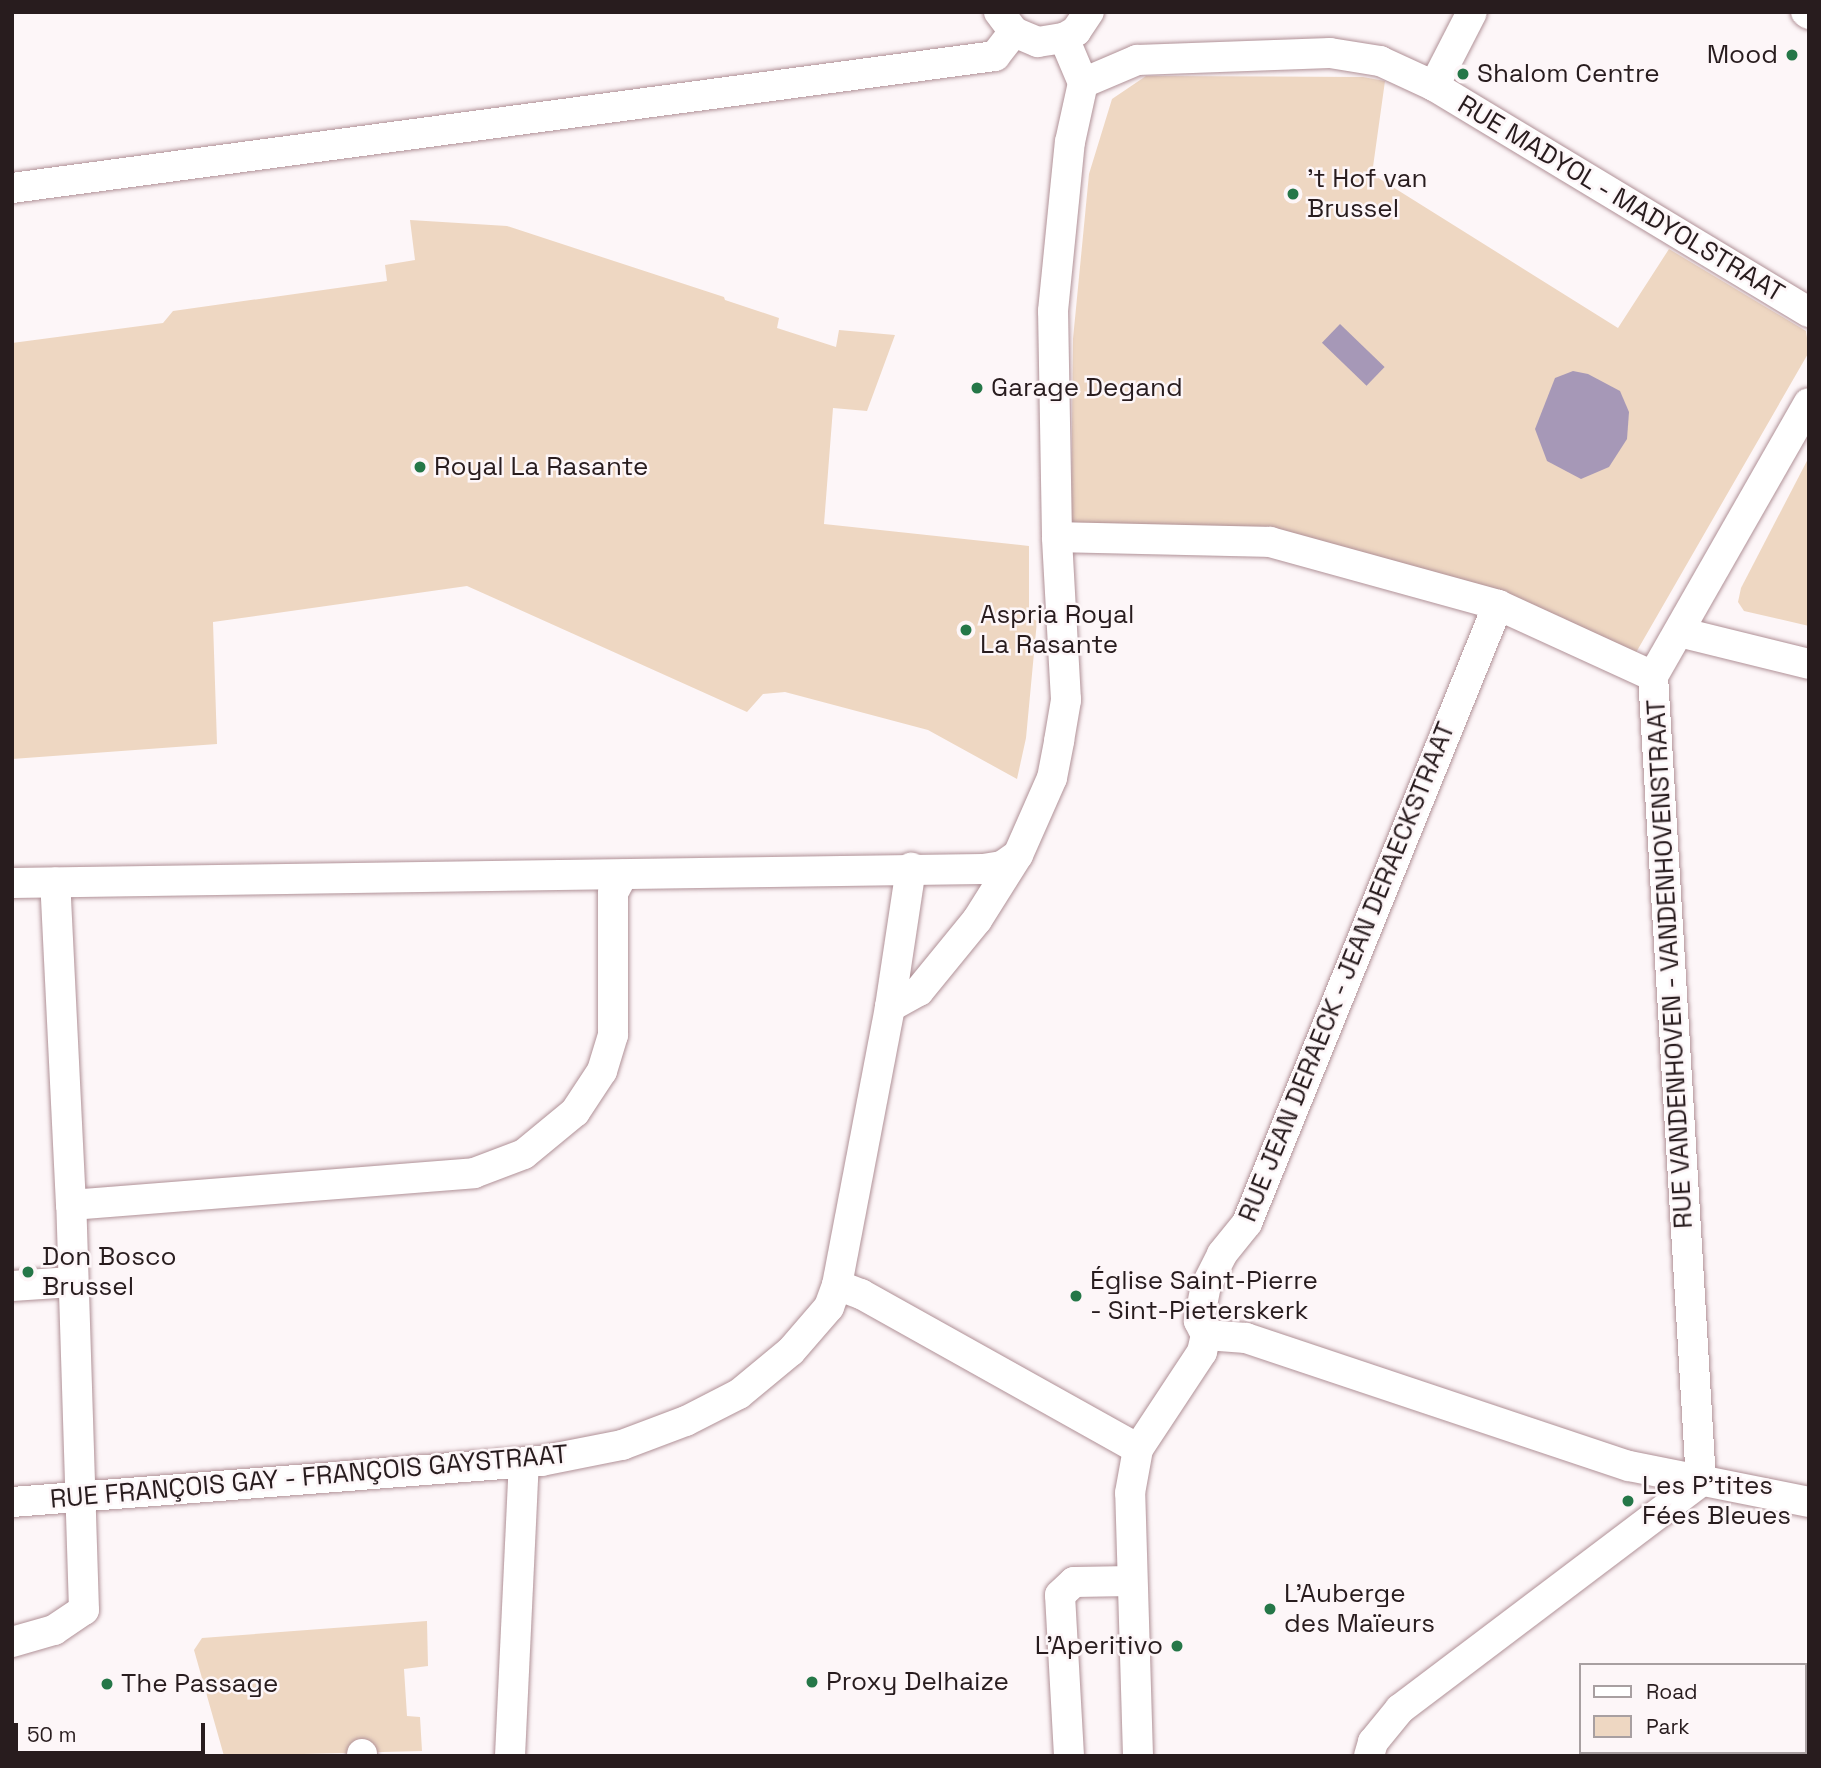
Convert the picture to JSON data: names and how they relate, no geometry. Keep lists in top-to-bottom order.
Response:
{
  "streets": {
    "street": [
      "RUE MADYOL - MADYOLSTRAAT",
      "RUE VANDENHOVEN - VANDENHOVENSTRAAT",
      "RUE JEAN DERAECK - JEAN DERAECKSTRAAT",
      "RUE FRANÇOIS GAY - FRANÇOIS GAYSTRAAT"
    ]
  },
  "places": [
    "Mood",
    "Shalom Centre",
    "'t Hof van Brussel",
    "Garage Degand",
    "Royal La Rasante",
    "Aspria Royal La Rasante",
    "Don Bosco Brussel",
    "Église Saint-Pierre - Sint-Pieterskerk",
    "Les P'tites Fées Bleues",
    "L'Auberge des Maïeurs",
    "L'Aperitivo",
    "Proxy Delhaize",
    "The Passage"
  ],
  "legend": ["Road", "Park"],
  "scale_bar": "50 m"
}
